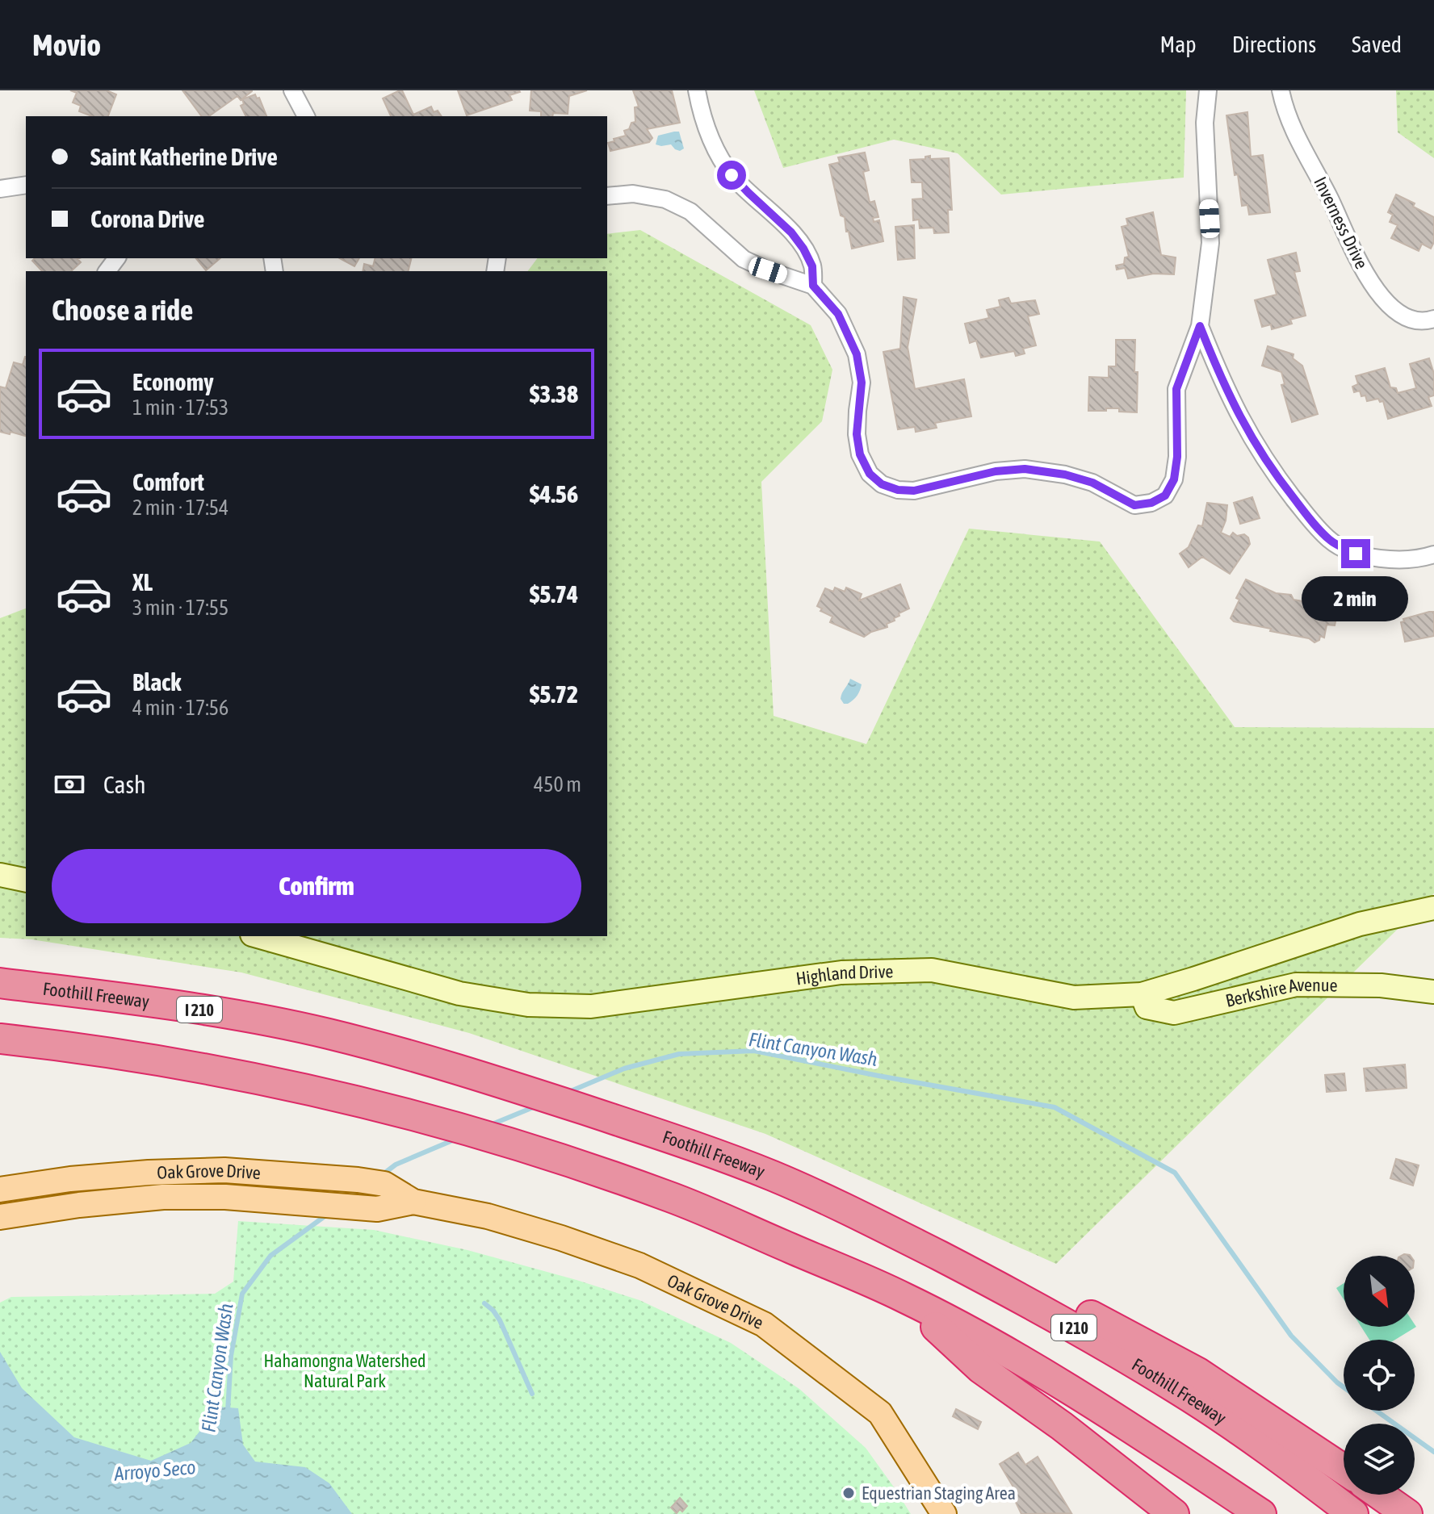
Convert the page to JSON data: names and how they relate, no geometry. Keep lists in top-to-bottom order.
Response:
{
  "streets": {
    "highway": ["Foothill Freeway", "I 210"],
    "main road": ["Oak Grove Drive"],
    "street": ["Inverness Drive", "Highland Drive", "Berkshire Avenue"]
  },
  "crossings": [
    ["Highland Drive", "Berkshire Avenue"]
  ],
  "water": ["Flint Canyon Wash", "Arroyo Seco"],
  "parks": ["Hahamongna Watershed Natural Park"],
  "places": ["Equestrian Staging Area"],
  "north": "bottom right",
  "page": {
    "header": "Movio",
    "nav": ["Map", "Directions", "Saved"],
    "banner": ["Saint Katherine Drive", "Corona Drive"],
    "heading": "Choose a ride",
    "list": [
      {
        "name": "Economy",
        "note": "1 min · 17:53",
        "value": "$3.38"
      },
      {
        "name": "Comfort",
        "note": "2 min · 17:54",
        "value": "$4.56"
      },
      {
        "name": "XL",
        "note": "3 min · 17:55",
        "value": "$5.74"
      },
      {
        "name": "Black",
        "note": "4 min · 17:56",
        "value": "$5.72"
      }
    ],
    "bubble": "2 min",
    "pay": ["Cash", "450 m"],
    "buttons": "Confirm"
  }
}
